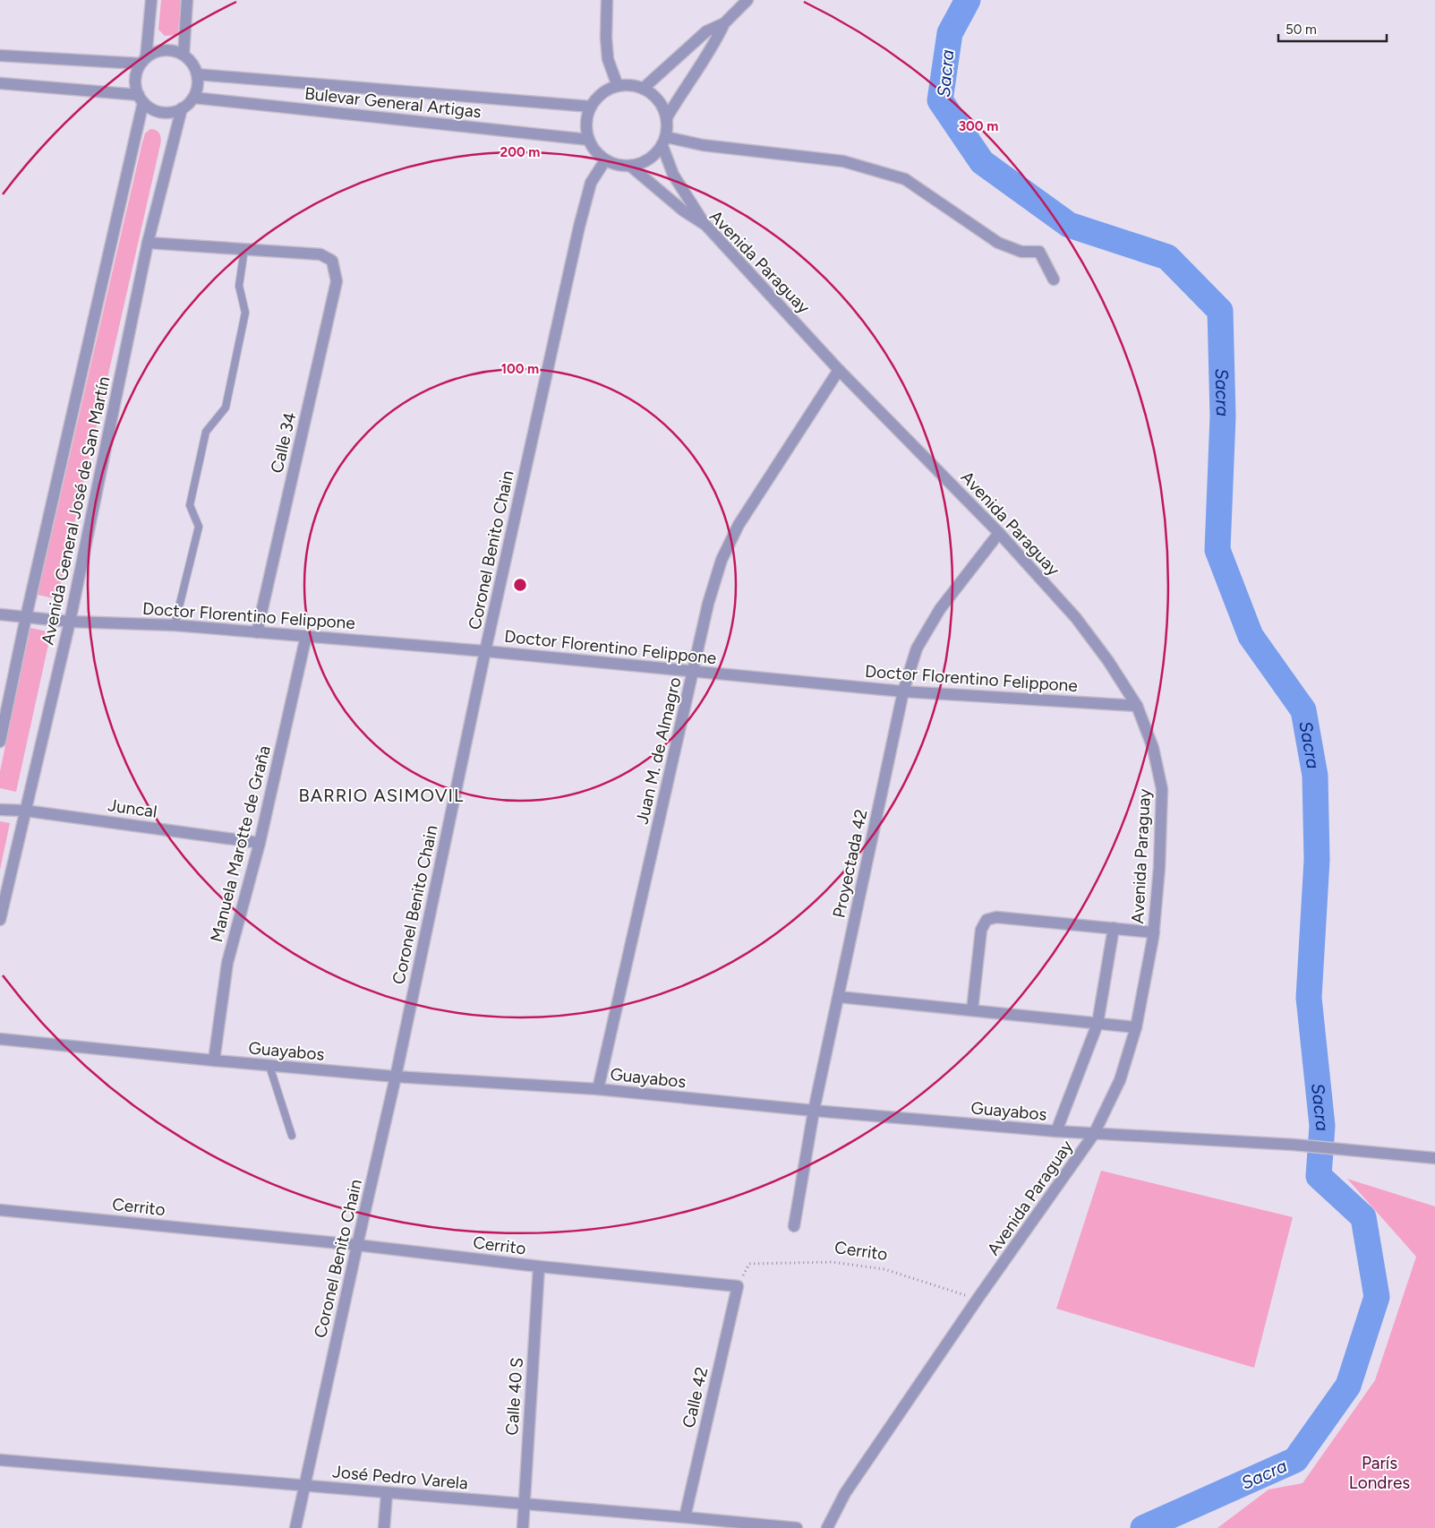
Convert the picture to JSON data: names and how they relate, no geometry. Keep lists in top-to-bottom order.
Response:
{
  "streets": {
    "street": [
      "Bulevar General Artigas",
      "Avenida Paraguay",
      "Calle 34",
      "Avenida General José de San Martín",
      "Coronel Benito Chain",
      "Doctor Florentino Felippone",
      "Juan M. de Almagro",
      "Juncal",
      "Manuela Marotte de Graña",
      "Proyectada 42",
      "Guayabos",
      "Cerrito",
      "Calle 40 S",
      "Calle 42",
      "José Pedro Varela"
    ]
  },
  "crossings": [
    ["Bulevar General Artigas", "Avenida Paraguay"],
    ["Bulevar General Artigas", "Avenida General José de San Martín"],
    ["Bulevar General Artigas", "Coronel Benito Chain"],
    ["Avenida Paraguay", "Coronel Benito Chain"],
    ["Avenida Paraguay", "Doctor Florentino Felippone"],
    ["Avenida Paraguay", "Juan M. de Almagro"],
    ["Avenida Paraguay", "Proyectada 42"],
    ["Avenida Paraguay", "Guayabos"],
    ["Avenida Paraguay", "Cerrito"],
    ["Calle 34", "Doctor Florentino Felippone"],
    ["Avenida General José de San Martín", "Doctor Florentino Felippone"],
    ["Avenida General José de San Martín", "Juncal"],
    ["Coronel Benito Chain", "Doctor Florentino Felippone"],
    ["Coronel Benito Chain", "Guayabos"],
    ["Coronel Benito Chain", "Cerrito"],
    ["Coronel Benito Chain", "José Pedro Varela"],
    ["Doctor Florentino Felippone", "Juan M. de Almagro"],
    ["Doctor Florentino Felippone", "Manuela Marotte de Graña"],
    ["Doctor Florentino Felippone", "Proyectada 42"],
    ["Juan M. de Almagro", "Guayabos"],
    ["Juncal", "Manuela Marotte de Graña"],
    ["Manuela Marotte de Graña", "Guayabos"],
    ["Proyectada 42", "Guayabos"],
    ["Cerrito", "Calle 40 S"],
    ["Cerrito", "Calle 42"],
    ["Calle 40 S", "José Pedro Varela"],
    ["Calle 42", "José Pedro Varela"]
  ],
  "districts": ["BARRIO ASIMOVIL"],
  "water": ["Sacra"],
  "parks": ["París Londres"],
  "scale_bar": "50 m",
  "rings": ["300 m", "200 m", "100 m"]
}
